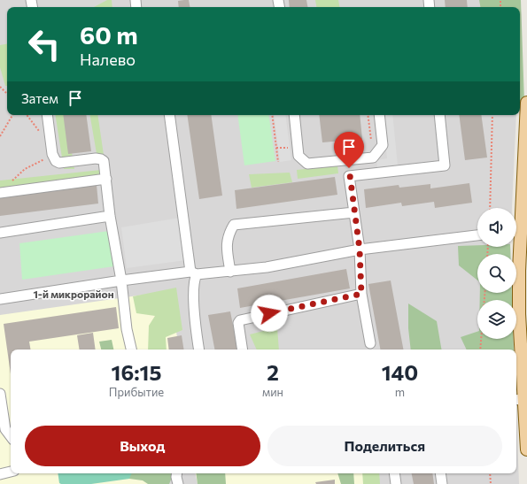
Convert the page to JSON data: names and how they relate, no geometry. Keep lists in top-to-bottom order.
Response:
{
  "districts": ["1-й микрорайон"],
  "page": {
    "turn": ["60 m", "Налево"],
    "then": "Затем",
    "eta": [
      "16:15",
      "Прибытие",
      "2",
      "мин",
      "140",
      "m"
    ],
    "buttons": ["Выход", "Поделиться"]
  }
}
